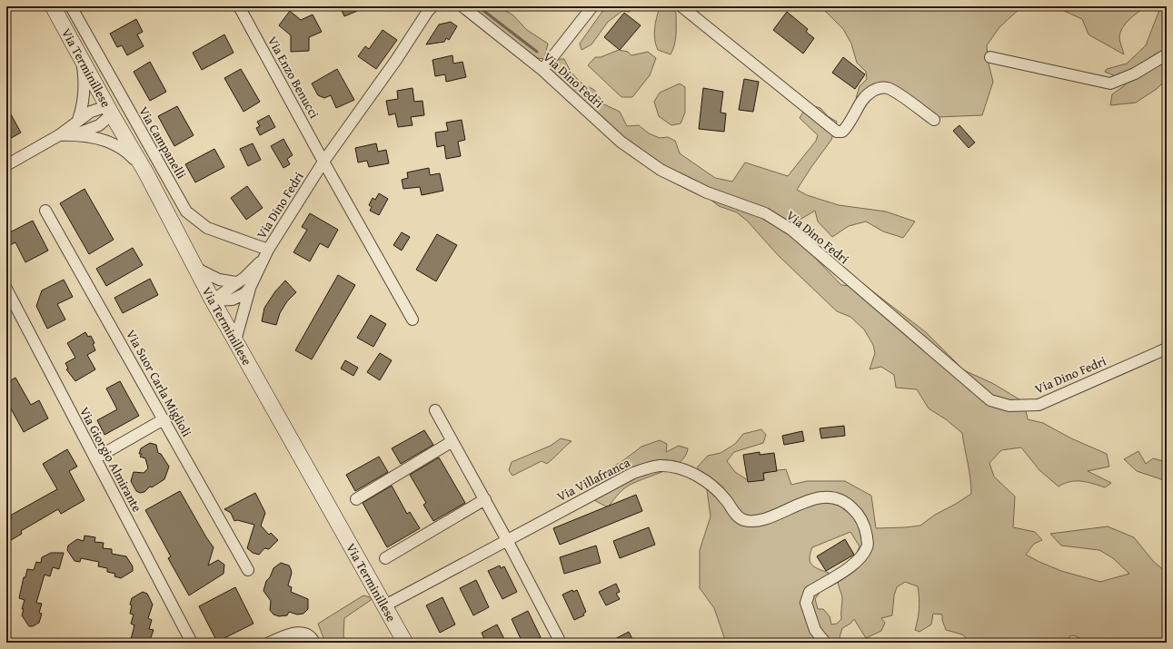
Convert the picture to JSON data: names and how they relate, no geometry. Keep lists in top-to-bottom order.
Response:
{
  "streets": {
    "main road": ["Via Terminillese"],
    "street": [
      "Via Enzo Benucci",
      "Via Dino Fedri",
      "Via Campanelli",
      "Via Suor Carla Miglioli",
      "Via Giorgio Almirante",
      "Via Villafranca"
    ]
  },
  "crossings": [
    ["Via Terminillese", "Via Dino Fedri"],
    ["Via Terminillese", "Via Villafranca"],
    ["Via Enzo Benucci", "Via Dino Fedri"],
    ["Via Dino Fedri", "Via Campanelli"]
  ]
}
